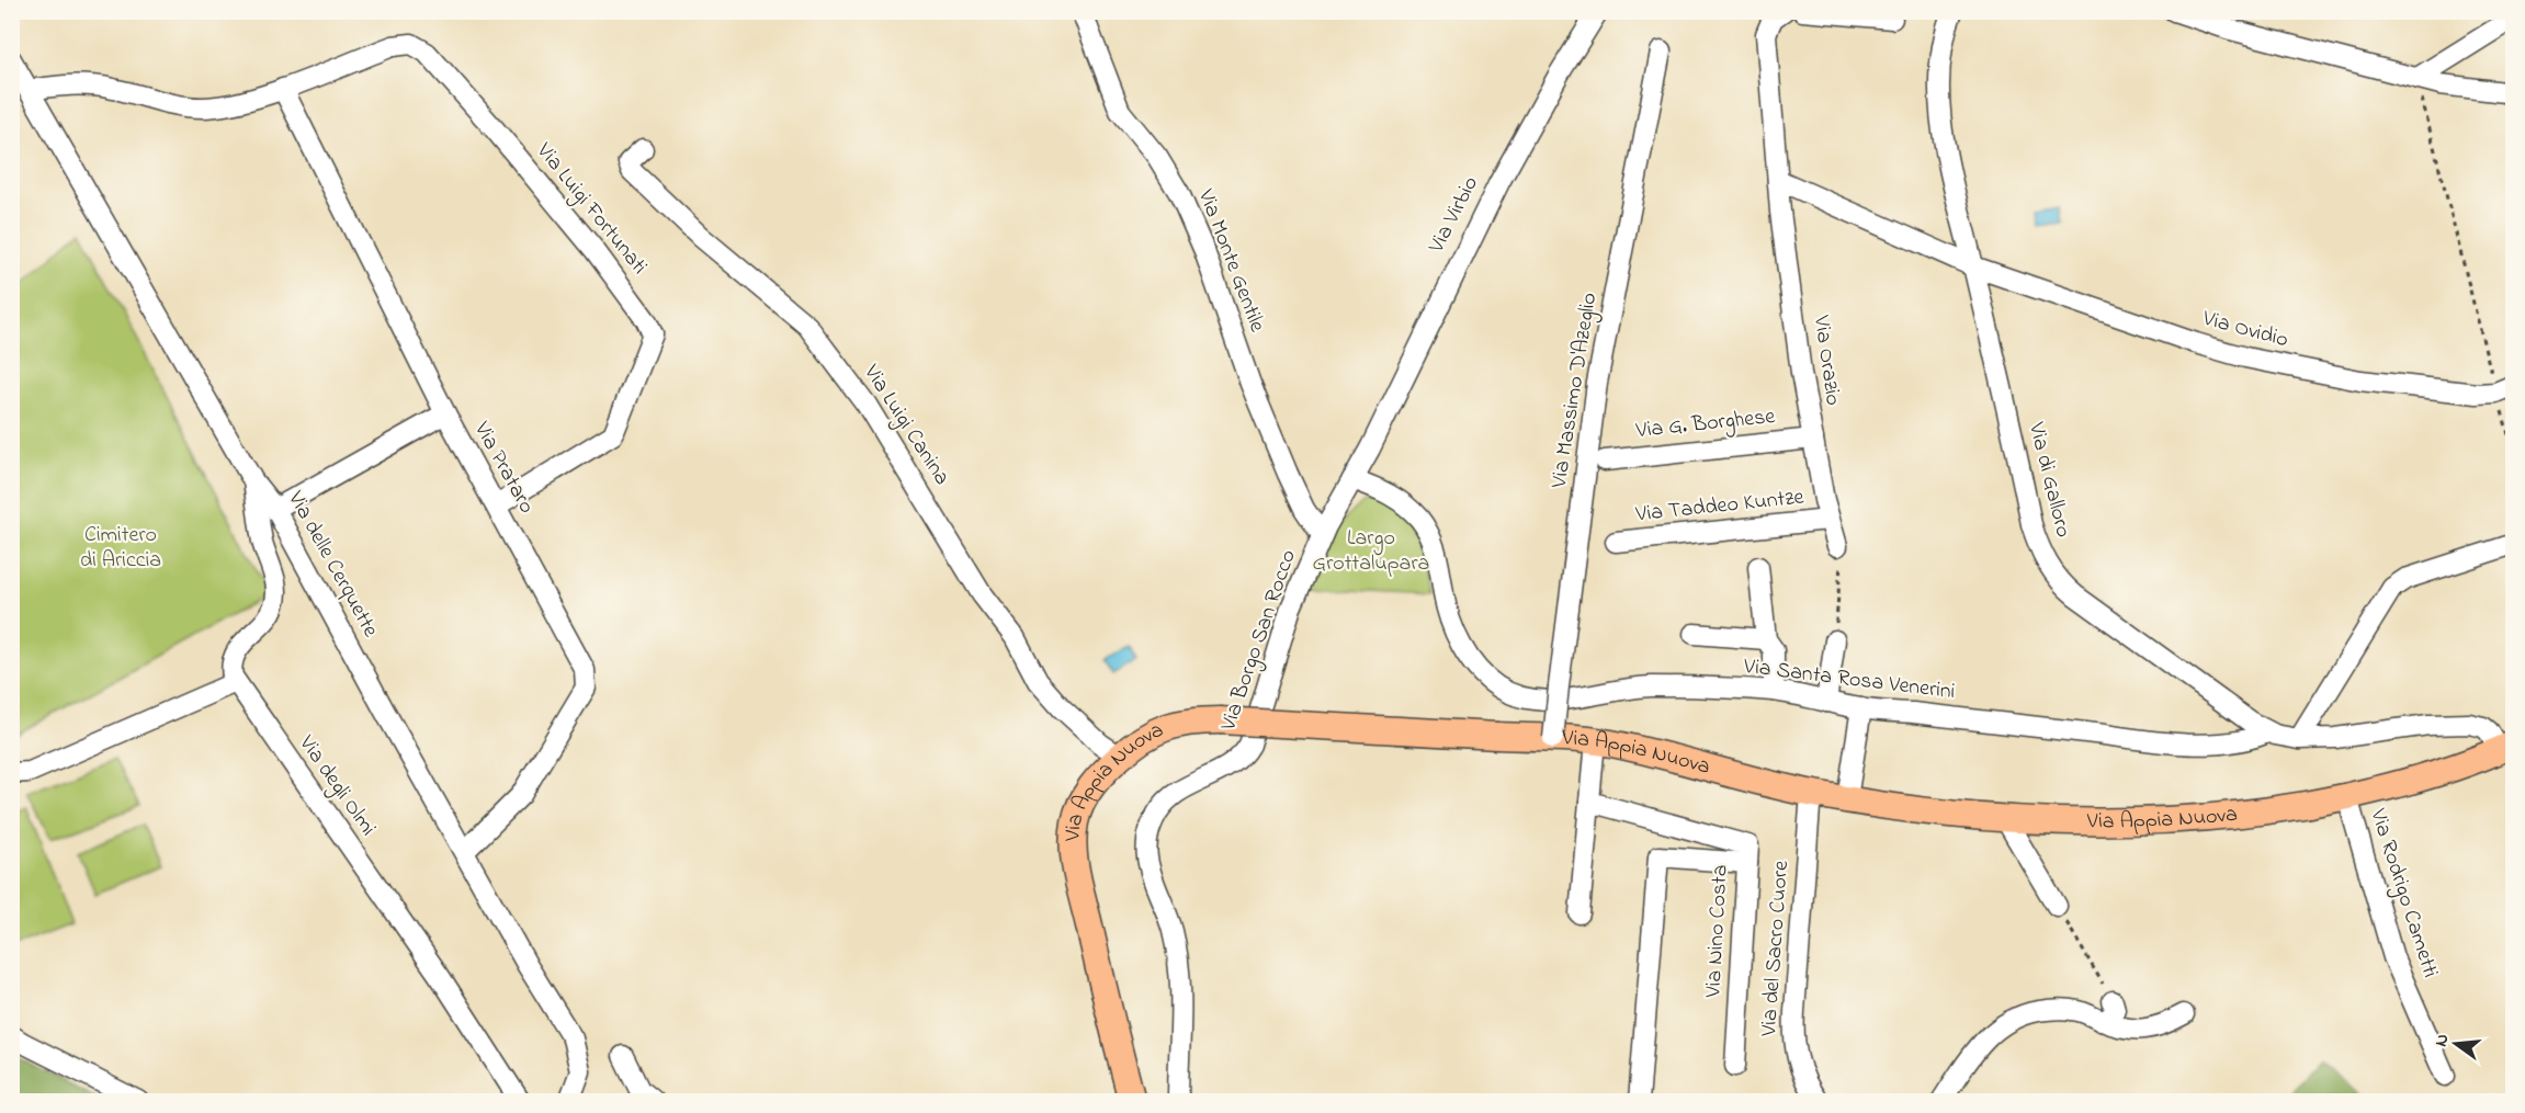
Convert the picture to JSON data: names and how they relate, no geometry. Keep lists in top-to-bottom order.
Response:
{
  "streets": {
    "main road": ["Via Appia Nuova"],
    "street": [
      "Via Luigi Fortunati",
      "Via Virbio",
      "Via Monte Gentile",
      "Via Ovidio",
      "Via Orazio",
      "Via Massimo D'Azeglio",
      "Via G. Borghese",
      "Via Luigi Canina",
      "Via Prataro",
      "Via di Galloro",
      "Via Taddeo Kuntze",
      "Via delle Cerquette",
      "Via Borgo San Rocco",
      "Via Santa Rosa Venerini",
      "Via degli Olmi",
      "Via Rodrigo Cametti",
      "Via Nino Costa",
      "Via del Sacro Cuore"
    ]
  },
  "crossings": [
    ["Via Luigi Fortunati", "Via Prataro"],
    ["Via Luigi Fortunati", "Via delle Cerquette"],
    ["Via Virbio", "Via Santa Rosa Venerini"],
    ["Via Monte Gentile", "Via Borgo San Rocco"],
    ["Via Ovidio", "Via di Galloro"],
    ["Via Orazio", "Via G. Borghese"],
    ["Via Orazio", "Via Taddeo Kuntze"],
    ["Via Massimo D'Azeglio", "Via Appia Nuova"],
    ["Via Luigi Canina", "Via Appia Nuova"],
    ["Via Prataro", "Via delle Cerquette"],
    ["Via di Galloro", "Via Santa Rosa Venerini"],
    ["Via di Galloro", "Via Appia Nuova"],
    ["Via Appia Nuova", "Via Rodrigo Cametti"],
    ["Via Appia Nuova", "Via del Sacro Cuore"]
  ],
  "parks": ["Cimitero di Ariccia", "Largo Grottalupara"],
  "north": "left"
}
